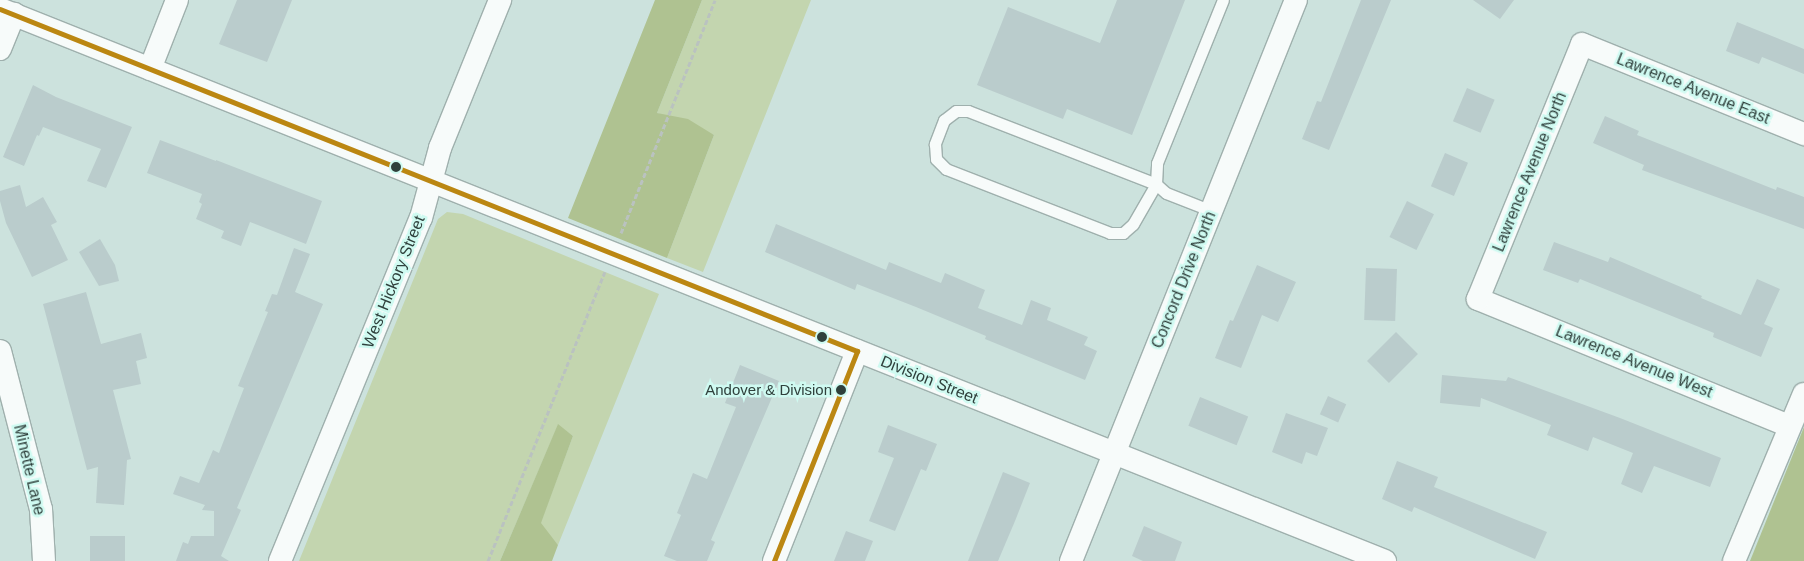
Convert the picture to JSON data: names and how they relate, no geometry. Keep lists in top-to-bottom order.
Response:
{
  "streets": {
    "street": [
      "Lawrence Avenue East",
      "Lawrence Avenue North",
      "Concord Drive North",
      "West Hickory Street",
      "Lawrence Avenue West",
      "Division Street",
      "Minette Lane"
    ]
  },
  "crossings": [
    ["Lawrence Avenue East", "Lawrence Avenue North"],
    ["Lawrence Avenue North", "Lawrence Avenue West"],
    ["Concord Drive North", "Division Street"],
    ["West Hickory Street", "Division Street"]
  ],
  "places": ["Andover & Division"]
}
